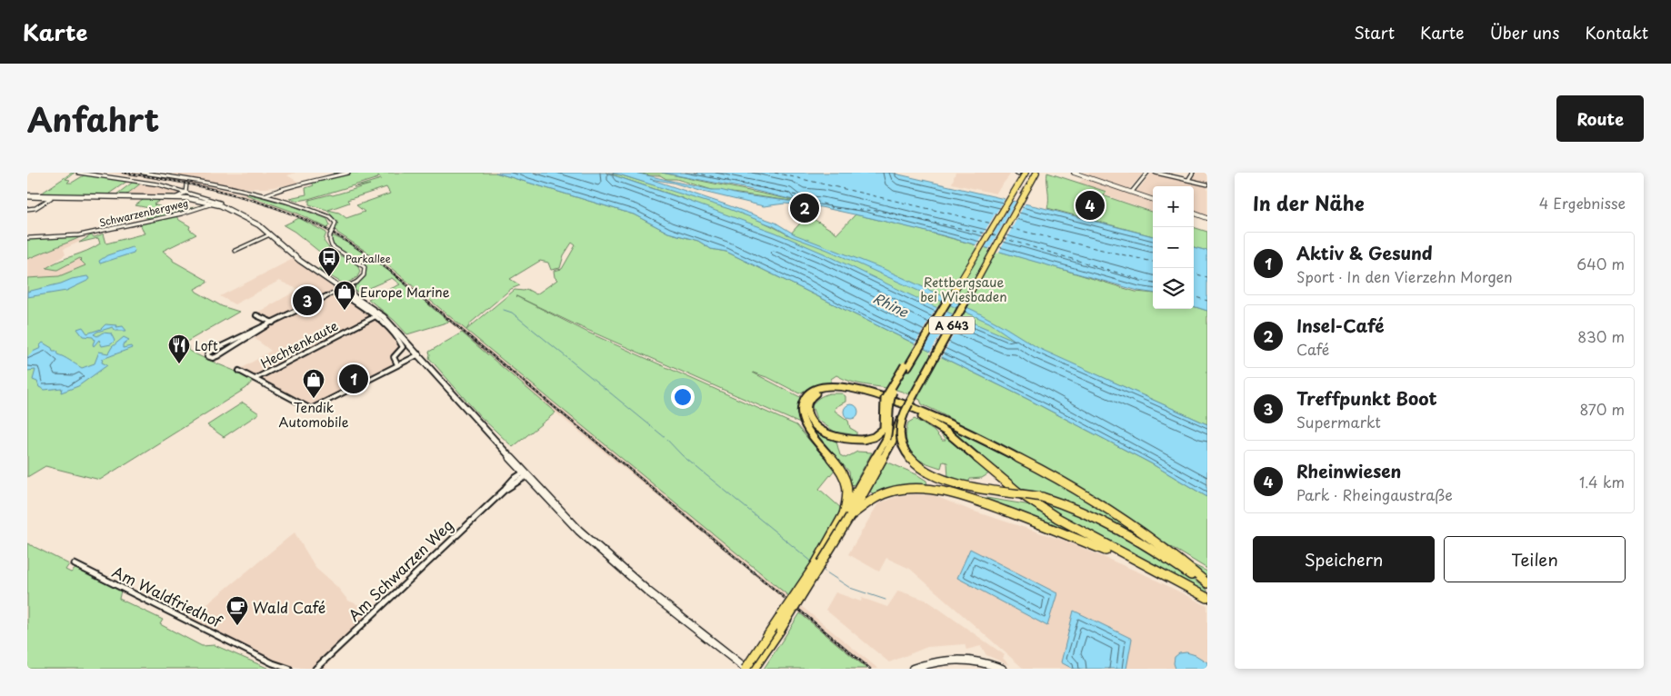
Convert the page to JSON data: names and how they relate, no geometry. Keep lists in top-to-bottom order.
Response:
{
  "streets": {
    "highway": ["A 643"],
    "street": [
      "Schwarzenbergweg",
      "Hechtenkaute",
      "Am Schwarzen Weg",
      "Am Waldfriedhof"
    ]
  },
  "water": ["Rhine"],
  "parks": ["Rettbergsaue bei Wiesbaden"],
  "places": {
    "bus stop": ["Parkallee"],
    "shop": ["Europe Marine", "Tendik Automobile"],
    "restaurant": ["Loft"],
    "cafe": ["Wald Café"]
  },
  "page": {
    "header": "Karte",
    "nav": [
      "Start",
      "Karte",
      "Über uns",
      "Kontakt"
    ],
    "title": "Anfahrt",
    "buttons": [
      "Route",
      ["Speichern", "Teilen"]
    ],
    "heading": ["In der Nähe", "4 Ergebnisse"],
    "map_buttons": ["+", "−"],
    "pins": [
      "4",
      "2",
      "3",
      "1"
    ],
    "list": [
      {
        "mark": "1",
        "name": "Aktiv & Gesund",
        "note": "Sport · In den Vierzehn Morgen",
        "value": "640 m"
      },
      {
        "mark": "2",
        "name": "Insel-Café",
        "note": "Café",
        "value": "830 m"
      },
      {
        "mark": "3",
        "name": "Treffpunkt Boot",
        "note": "Supermarkt",
        "value": "870 m"
      },
      {
        "mark": "4",
        "name": "Rheinwiesen",
        "note": "Park · Rheingaustraße",
        "value": "1.4 km"
      }
    ]
  }
}
